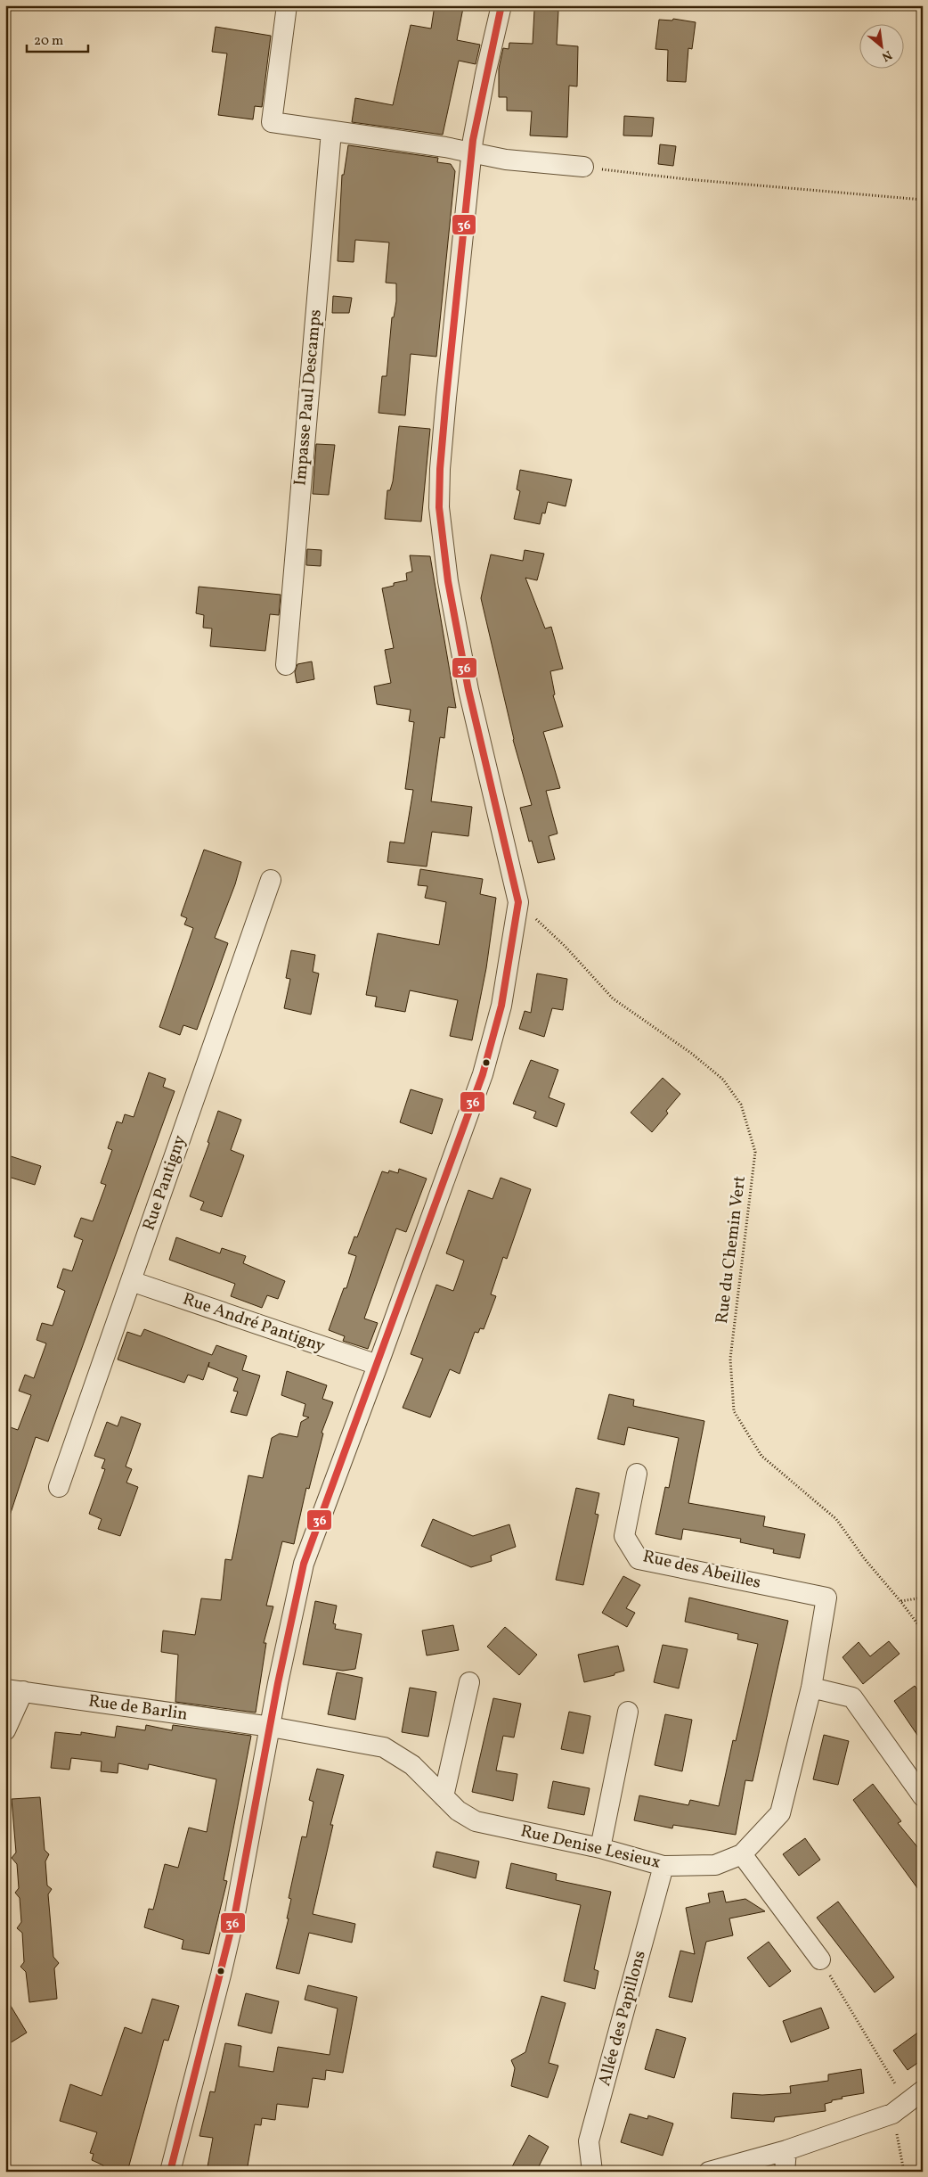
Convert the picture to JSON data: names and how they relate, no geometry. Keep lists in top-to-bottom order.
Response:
{
  "streets": {
    "street": [
      "Impasse Paul Descamps",
      "Rue Pantigny",
      "Rue André Pantigny",
      "Rue des Abeilles",
      "Rue de Barlin",
      "Rue Denise Lesieux",
      "Allée des Papillons"
    ],
    "path": ["Rue du Chemin Vert"]
  },
  "crossings": [
    ["Rue Pantigny", "Rue André Pantigny"],
    ["Rue des Abeilles", "Rue Denise Lesieux"],
    ["Rue de Barlin", "Rue Denise Lesieux"],
    ["Rue Denise Lesieux", "Allée des Papillons"]
  ],
  "lines": ["transit line 36"],
  "scale_bar": "20 m",
  "north": "bottom right"
}
